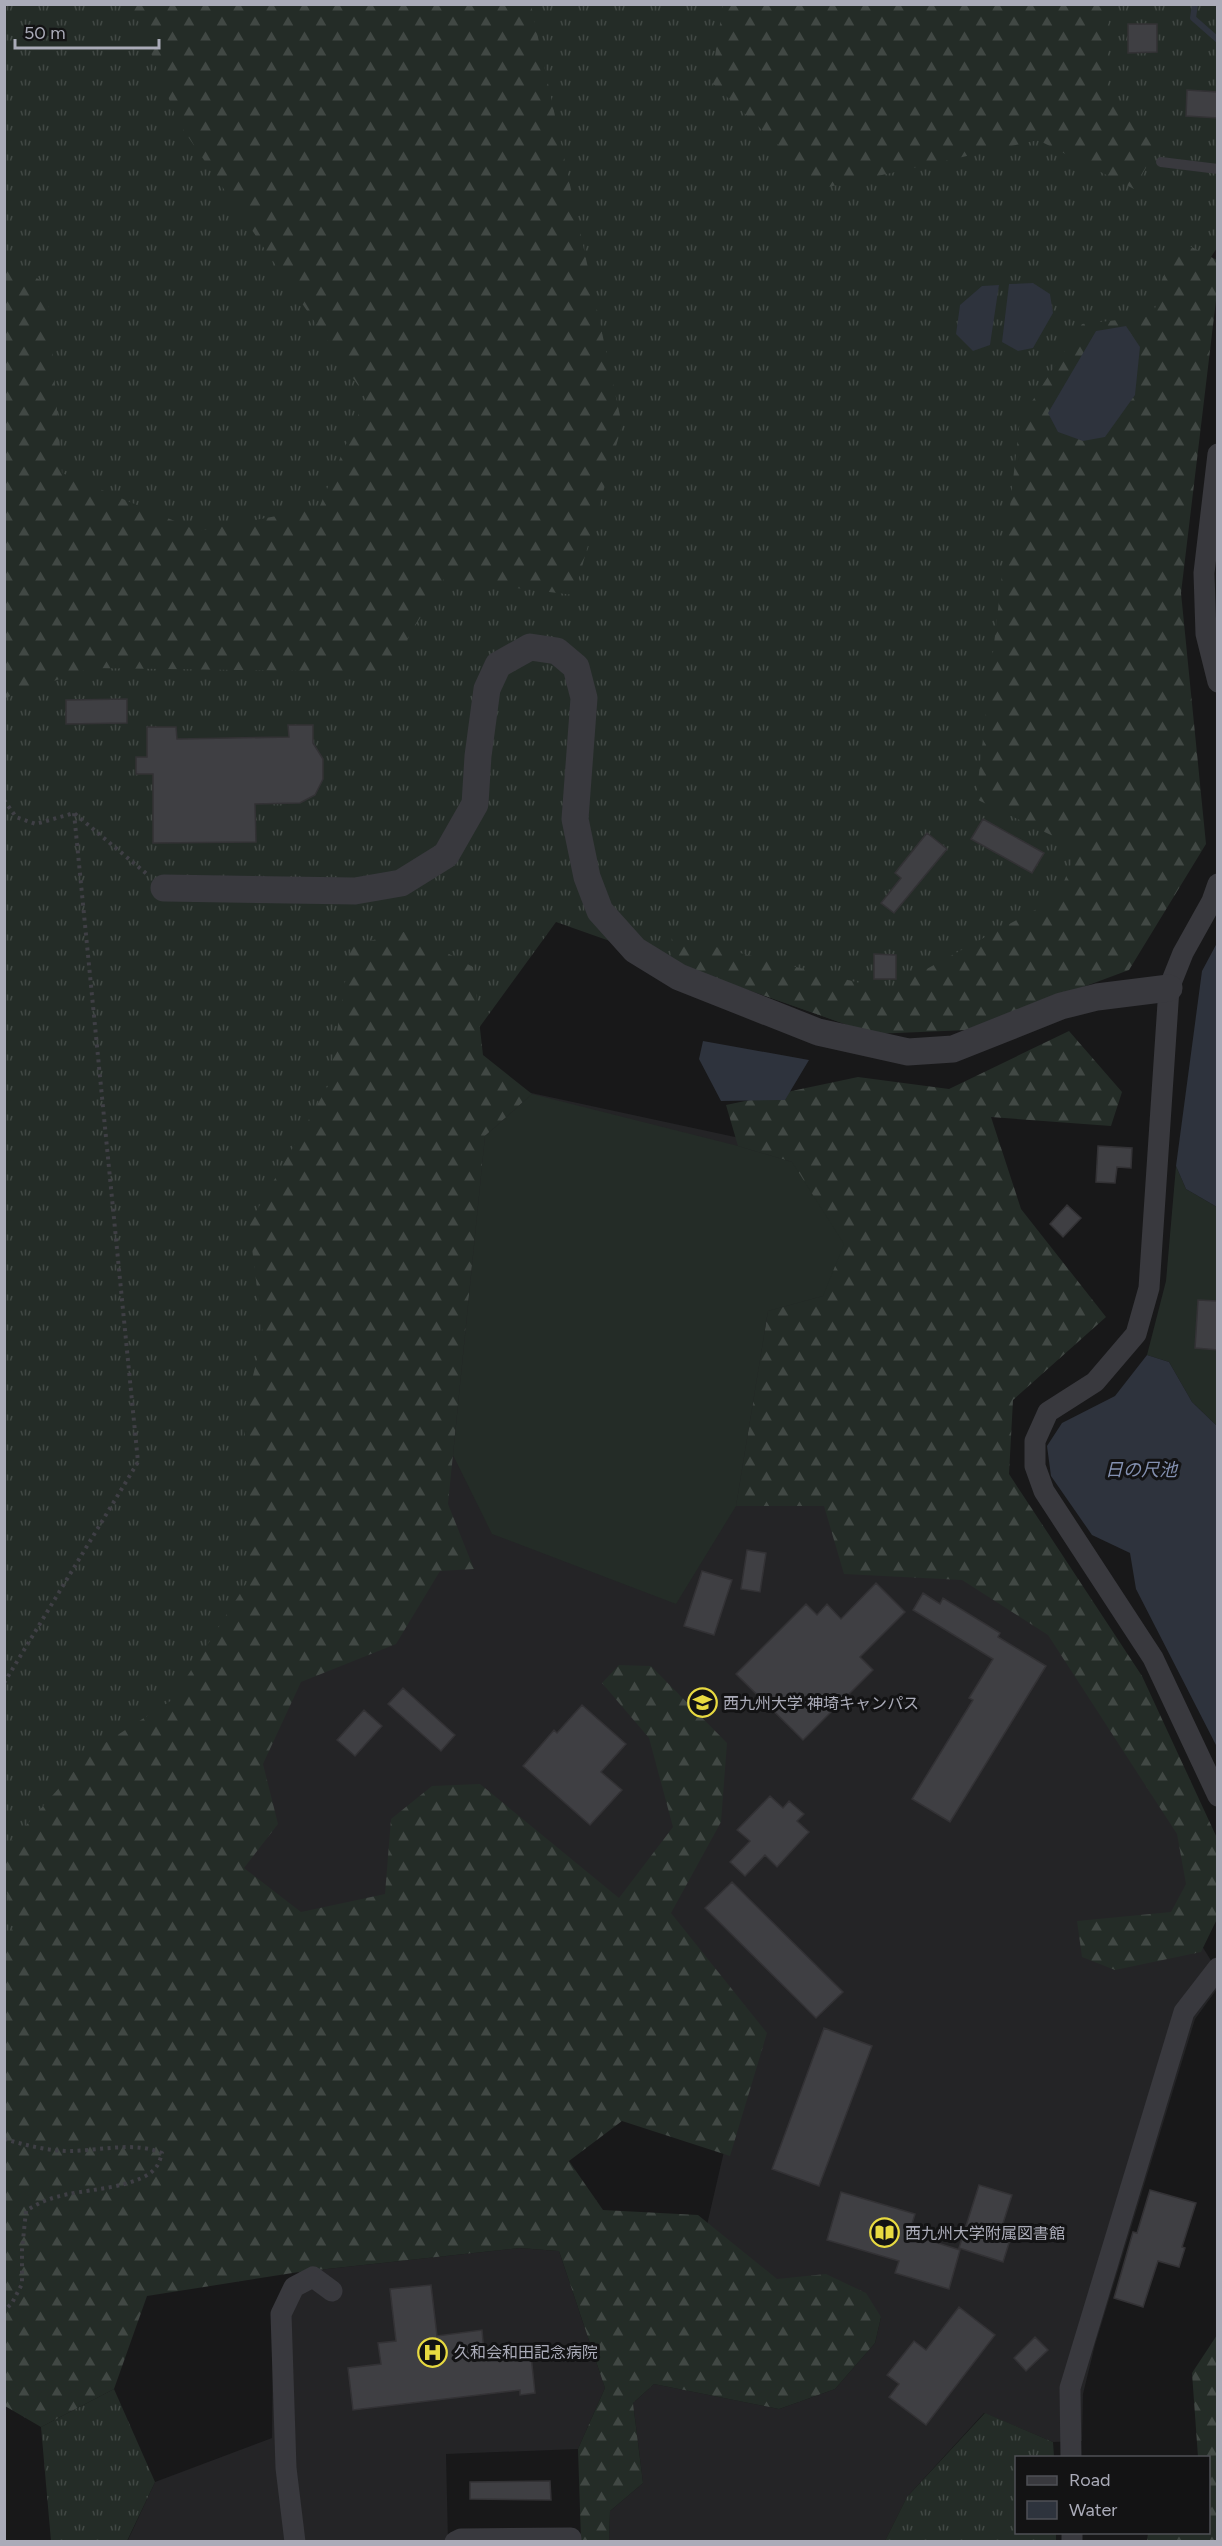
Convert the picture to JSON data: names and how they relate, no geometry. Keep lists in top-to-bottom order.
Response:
{
  "water": ["日の尺池"],
  "places": {
    "school or university": ["西九州大学 神埼キャンパス"],
    "library": ["西九州大学附属図書館"],
    "hospital": ["久和会和田記念病院"]
  },
  "legend": ["Road", "Water"],
  "scale_bar": "50 m"
}
